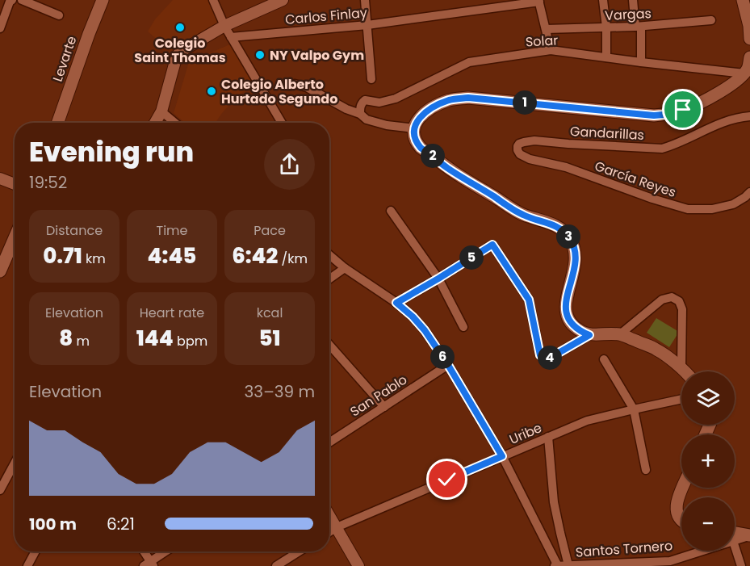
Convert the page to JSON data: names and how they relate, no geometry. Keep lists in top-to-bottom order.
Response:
{
  "streets": {
    "main road": ["Levarte"],
    "street": [
      "Vargas",
      "Carlos Finlay",
      "Solar",
      "Gandarillas",
      "García Reyes",
      "San Pablo",
      "Uribe",
      "Santos Tornero"
    ]
  },
  "crossings": [
    ["Gandarillas", "García Reyes"]
  ],
  "places": ["Colegio Saint Thomas", "NY Valpo Gym", "Colegio Alberto Hurtado Segundo"],
  "page": {
    "pins": [
      "1",
      "2",
      "3",
      "5",
      "6",
      "4"
    ],
    "heading": ["Evening run", "19:52"],
    "stats": [
      ["Distance", "0.71 km"],
      ["Time", "4:45"],
      ["Pace", "6:42 /km"],
      ["Elevation", "8 m"],
      ["Heart rate", "144 bpm"],
      ["kcal", "51"]
    ],
    "chart": ["Elevation", "33–39 m"],
    "map_buttons": ["+", "−"],
    "list": [
      {
        "name": "100 m",
        "note": "6:21"
      }
    ]
  }
}
